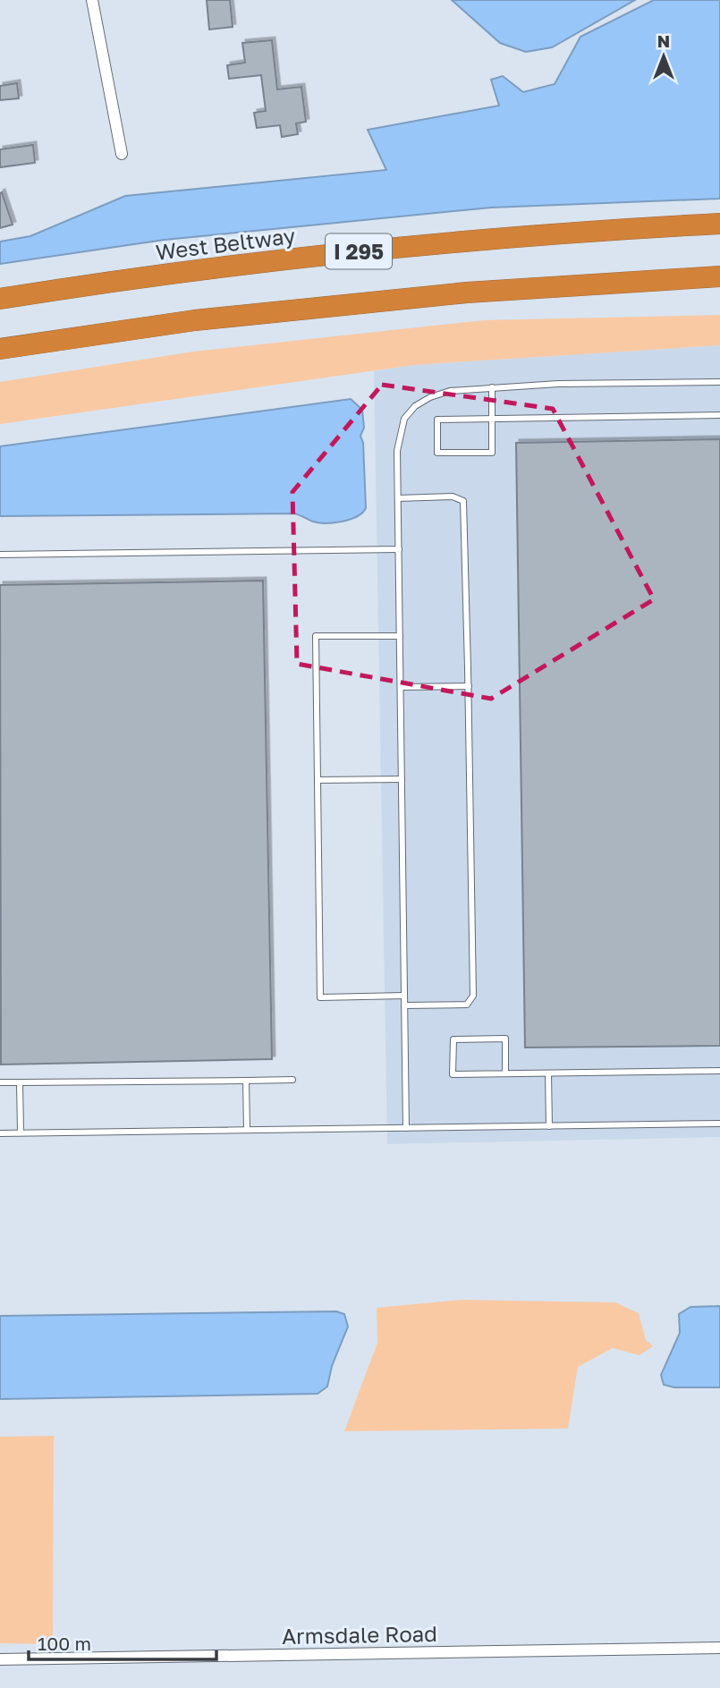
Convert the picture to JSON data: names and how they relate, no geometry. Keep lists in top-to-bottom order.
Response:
{
  "streets": {
    "highway": ["West Beltway", "I 295"],
    "street": ["Armsdale Road"]
  },
  "scale_bar": "100 m",
  "north": "top"
}
